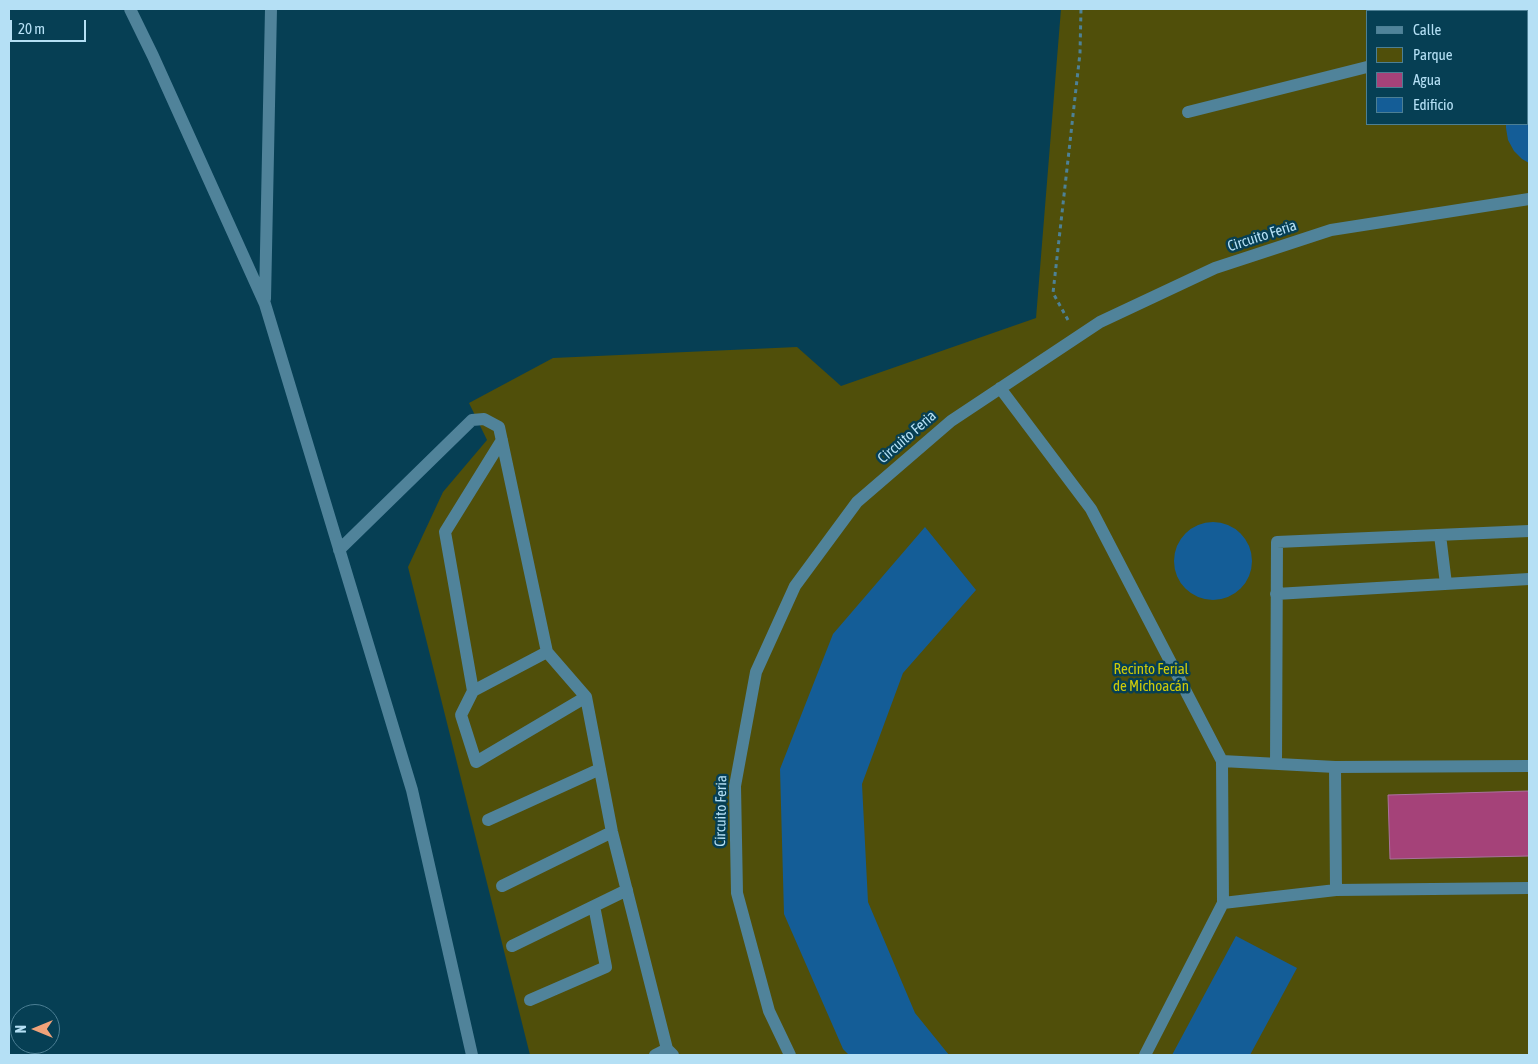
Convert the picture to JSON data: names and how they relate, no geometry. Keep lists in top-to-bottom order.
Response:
{
  "streets": {
    "street": ["Circuito Feria"]
  },
  "parks": ["Recinto Ferial de Michoacán"],
  "legend": [
    "Calle",
    "Parque",
    "Agua",
    "Edificio"
  ],
  "scale_bar": "20 m",
  "north": "left"
}
